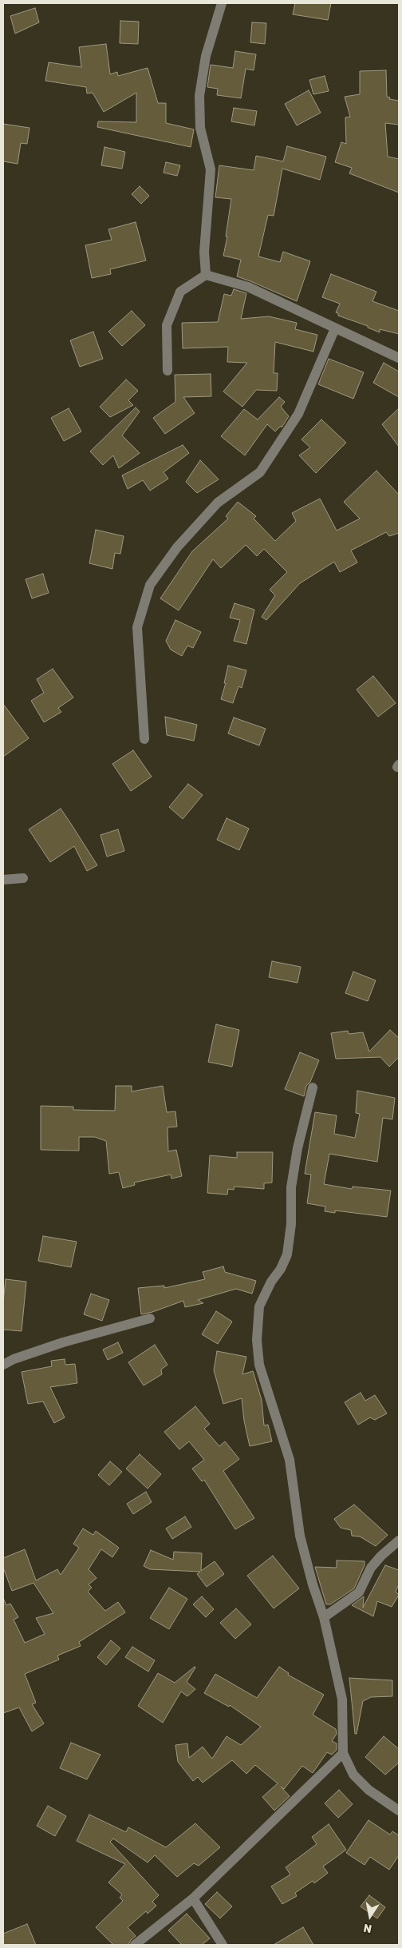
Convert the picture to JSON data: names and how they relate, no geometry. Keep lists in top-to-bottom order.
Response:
{
  "north": "bottom"
}
